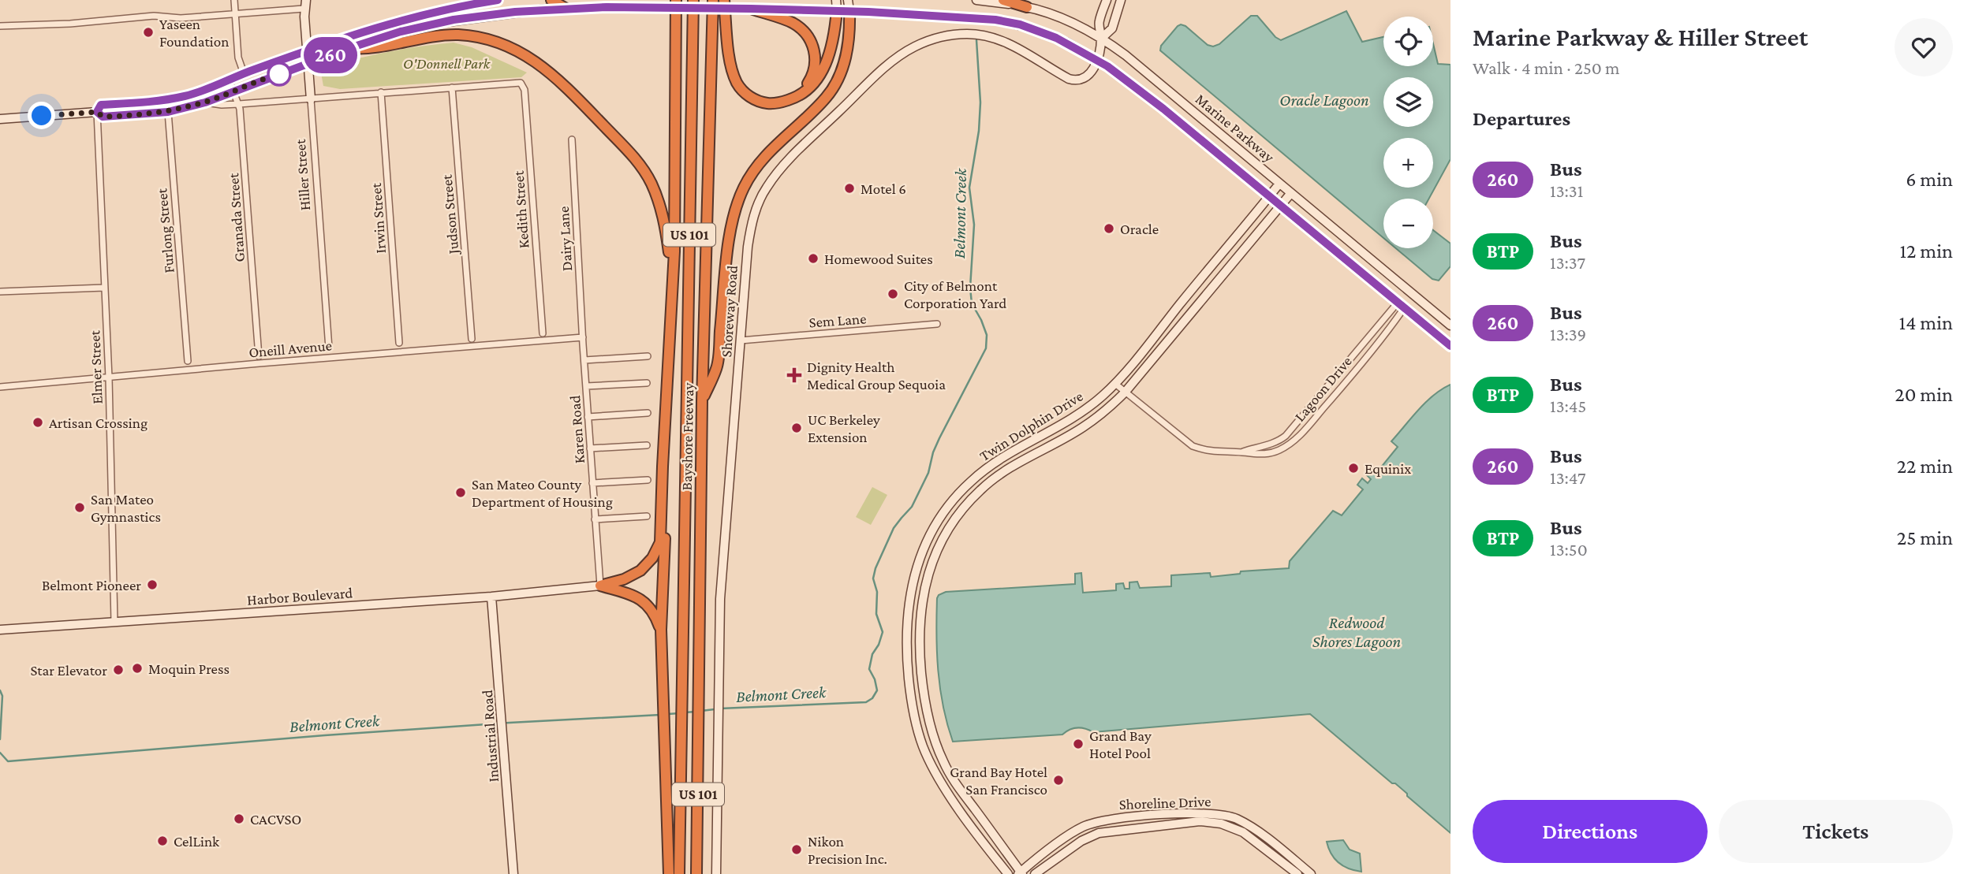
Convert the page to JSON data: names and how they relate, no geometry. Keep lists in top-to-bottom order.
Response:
{
  "streets": {
    "highway": ["US 101", "Bayshore Freeway"],
    "main road": [
      "Marine Parkway",
      "Hiller Street",
      "Shoreway Road",
      "Twin Dolphin Drive",
      "Harbor Boulevard",
      "Industrial Road",
      "Shoreline Drive"
    ],
    "street": [
      "Kedith Street",
      "Judson Street",
      "Granada Street",
      "Irwin Street",
      "Furlong Street",
      "Dairy Lane",
      "Sem Lane",
      "Oneill Avenue",
      "Elmer Street",
      "Lagoon Drive",
      "Karen Road"
    ]
  },
  "crossings": [
    ["Marine Parkway", "Hiller Street"],
    ["Marine Parkway", "Granada Street"],
    ["Marine Parkway", "Furlong Street"],
    ["Marine Parkway", "Shoreway Road"],
    ["Marine Parkway", "Elmer Street"],
    ["Marine Parkway", "Lagoon Drive"],
    ["Marine Parkway", "Twin Dolphin Drive"],
    ["Kedith Street", "Judson Street"],
    ["Dairy Lane", "Oneill Avenue"],
    ["Dairy Lane", "Karen Road"],
    ["Shoreway Road", "Sem Lane"],
    ["Oneill Avenue", "Elmer Street"],
    ["Oneill Avenue", "Karen Road"],
    ["Elmer Street", "Harbor Boulevard"],
    ["Lagoon Drive", "Twin Dolphin Drive"],
    ["Twin Dolphin Drive", "Shoreline Drive"],
    ["Karen Road", "Harbor Boulevard"],
    ["Harbor Boulevard", "Industrial Road"]
  ],
  "water": ["Oracle Lagoon", "Belmont Creek", "Redwood Shores Lagoon"],
  "parks": ["O'Donnell Park"],
  "places": {
    "other": [
      "Yaseen Foundation",
      "Motel 6",
      "Oracle",
      "Homewood Suites",
      "City of Belmont Corporation Yard",
      "Artisan Crossing",
      "UC Berkeley Extension",
      "Equinix",
      "San Mateo County Department of Housing",
      "San Mateo Gymnastics",
      "Belmont Pioneer",
      "Moquin Press",
      "Star Elevator",
      "Grand Bay Hotel Pool",
      "Grand Bay Hotel San Francisco",
      "CACVSO",
      "CelLink",
      "Nikon Precision Inc."
    ],
    "health": ["Dignity Health Medical Group Sequoia"]
  },
  "lines": ["bus line 260"],
  "page": {
    "on_map": "260",
    "heading": [
      ["Marine Parkway & Hiller Street", "Walk · 4 min · 250 m"],
      "Departures"
    ],
    "map_buttons": ["+", "−"],
    "list": [
      {
        "mark": "260",
        "name": "Bus",
        "note": "13:31",
        "value": "6 min"
      },
      {
        "mark": "BTP",
        "name": "Bus",
        "note": "13:37",
        "value": "12 min"
      },
      {
        "mark": "260",
        "name": "Bus",
        "note": "13:39",
        "value": "14 min"
      },
      {
        "mark": "BTP",
        "name": "Bus",
        "note": "13:45",
        "value": "20 min"
      },
      {
        "mark": "260",
        "name": "Bus",
        "note": "13:47",
        "value": "22 min"
      },
      {
        "mark": "BTP",
        "name": "Bus",
        "note": "13:50",
        "value": "25 min"
      }
    ],
    "buttons": ["Directions", "Tickets"]
  }
}
